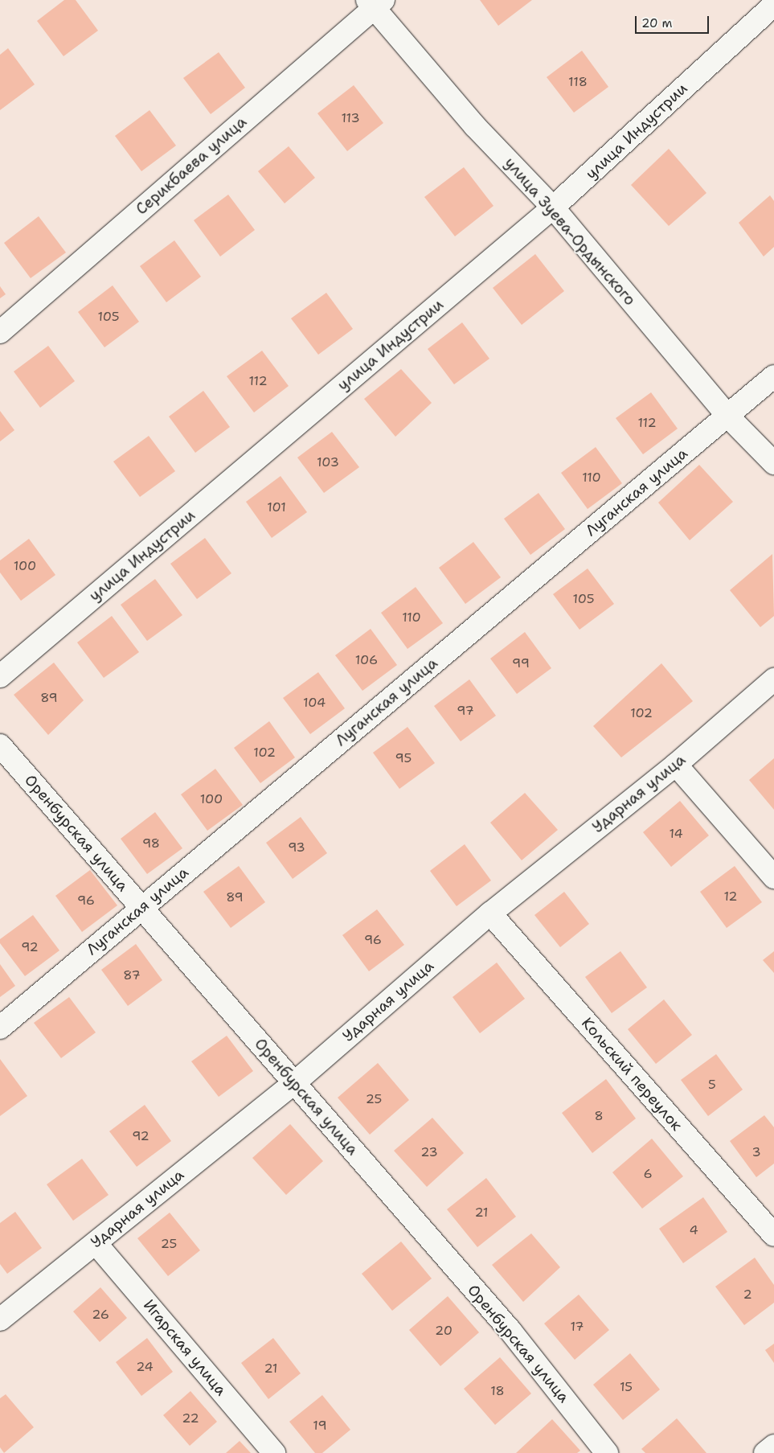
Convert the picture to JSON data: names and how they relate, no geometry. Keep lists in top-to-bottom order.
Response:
{
  "streets": {
    "street": [
      "улица Индустрии",
      "Серикбаева улица",
      "улица Зуева-Ордынского",
      "Луганская улица",
      "Ударная улица",
      "Оренбурская улица",
      "Кольский переулок",
      "Игарская улица"
    ]
  },
  "crossings": [
    ["улица Индустрии", "улица Зуева-Ордынского"],
    ["Серикбаева улица", "улица Зуева-Ордынского"],
    ["улица Зуева-Ордынского", "Луганская улица"],
    ["Луганская улица", "Оренбурская улица"],
    ["Ударная улица", "Оренбурская улица"],
    ["Ударная улица", "Кольский переулок"],
    ["Ударная улица", "Игарская улица"]
  ],
  "house_numbers": [
    "118",
    "113",
    "105",
    "112",
    "112",
    "103",
    "110",
    "101",
    "100",
    "105",
    "110",
    "106",
    "99",
    "89",
    "104",
    "97",
    "102",
    "102",
    "95",
    "100",
    "14",
    "98",
    "93",
    "12",
    "89",
    "96",
    "96",
    "92",
    "87",
    "5",
    "25",
    "8",
    "92",
    "23",
    "3",
    "6",
    "21",
    "4",
    "25",
    "2",
    "26",
    "17",
    "20",
    "24",
    "21",
    "15",
    "18",
    "22",
    "19"
  ],
  "scale_bar": "20 m"
}
